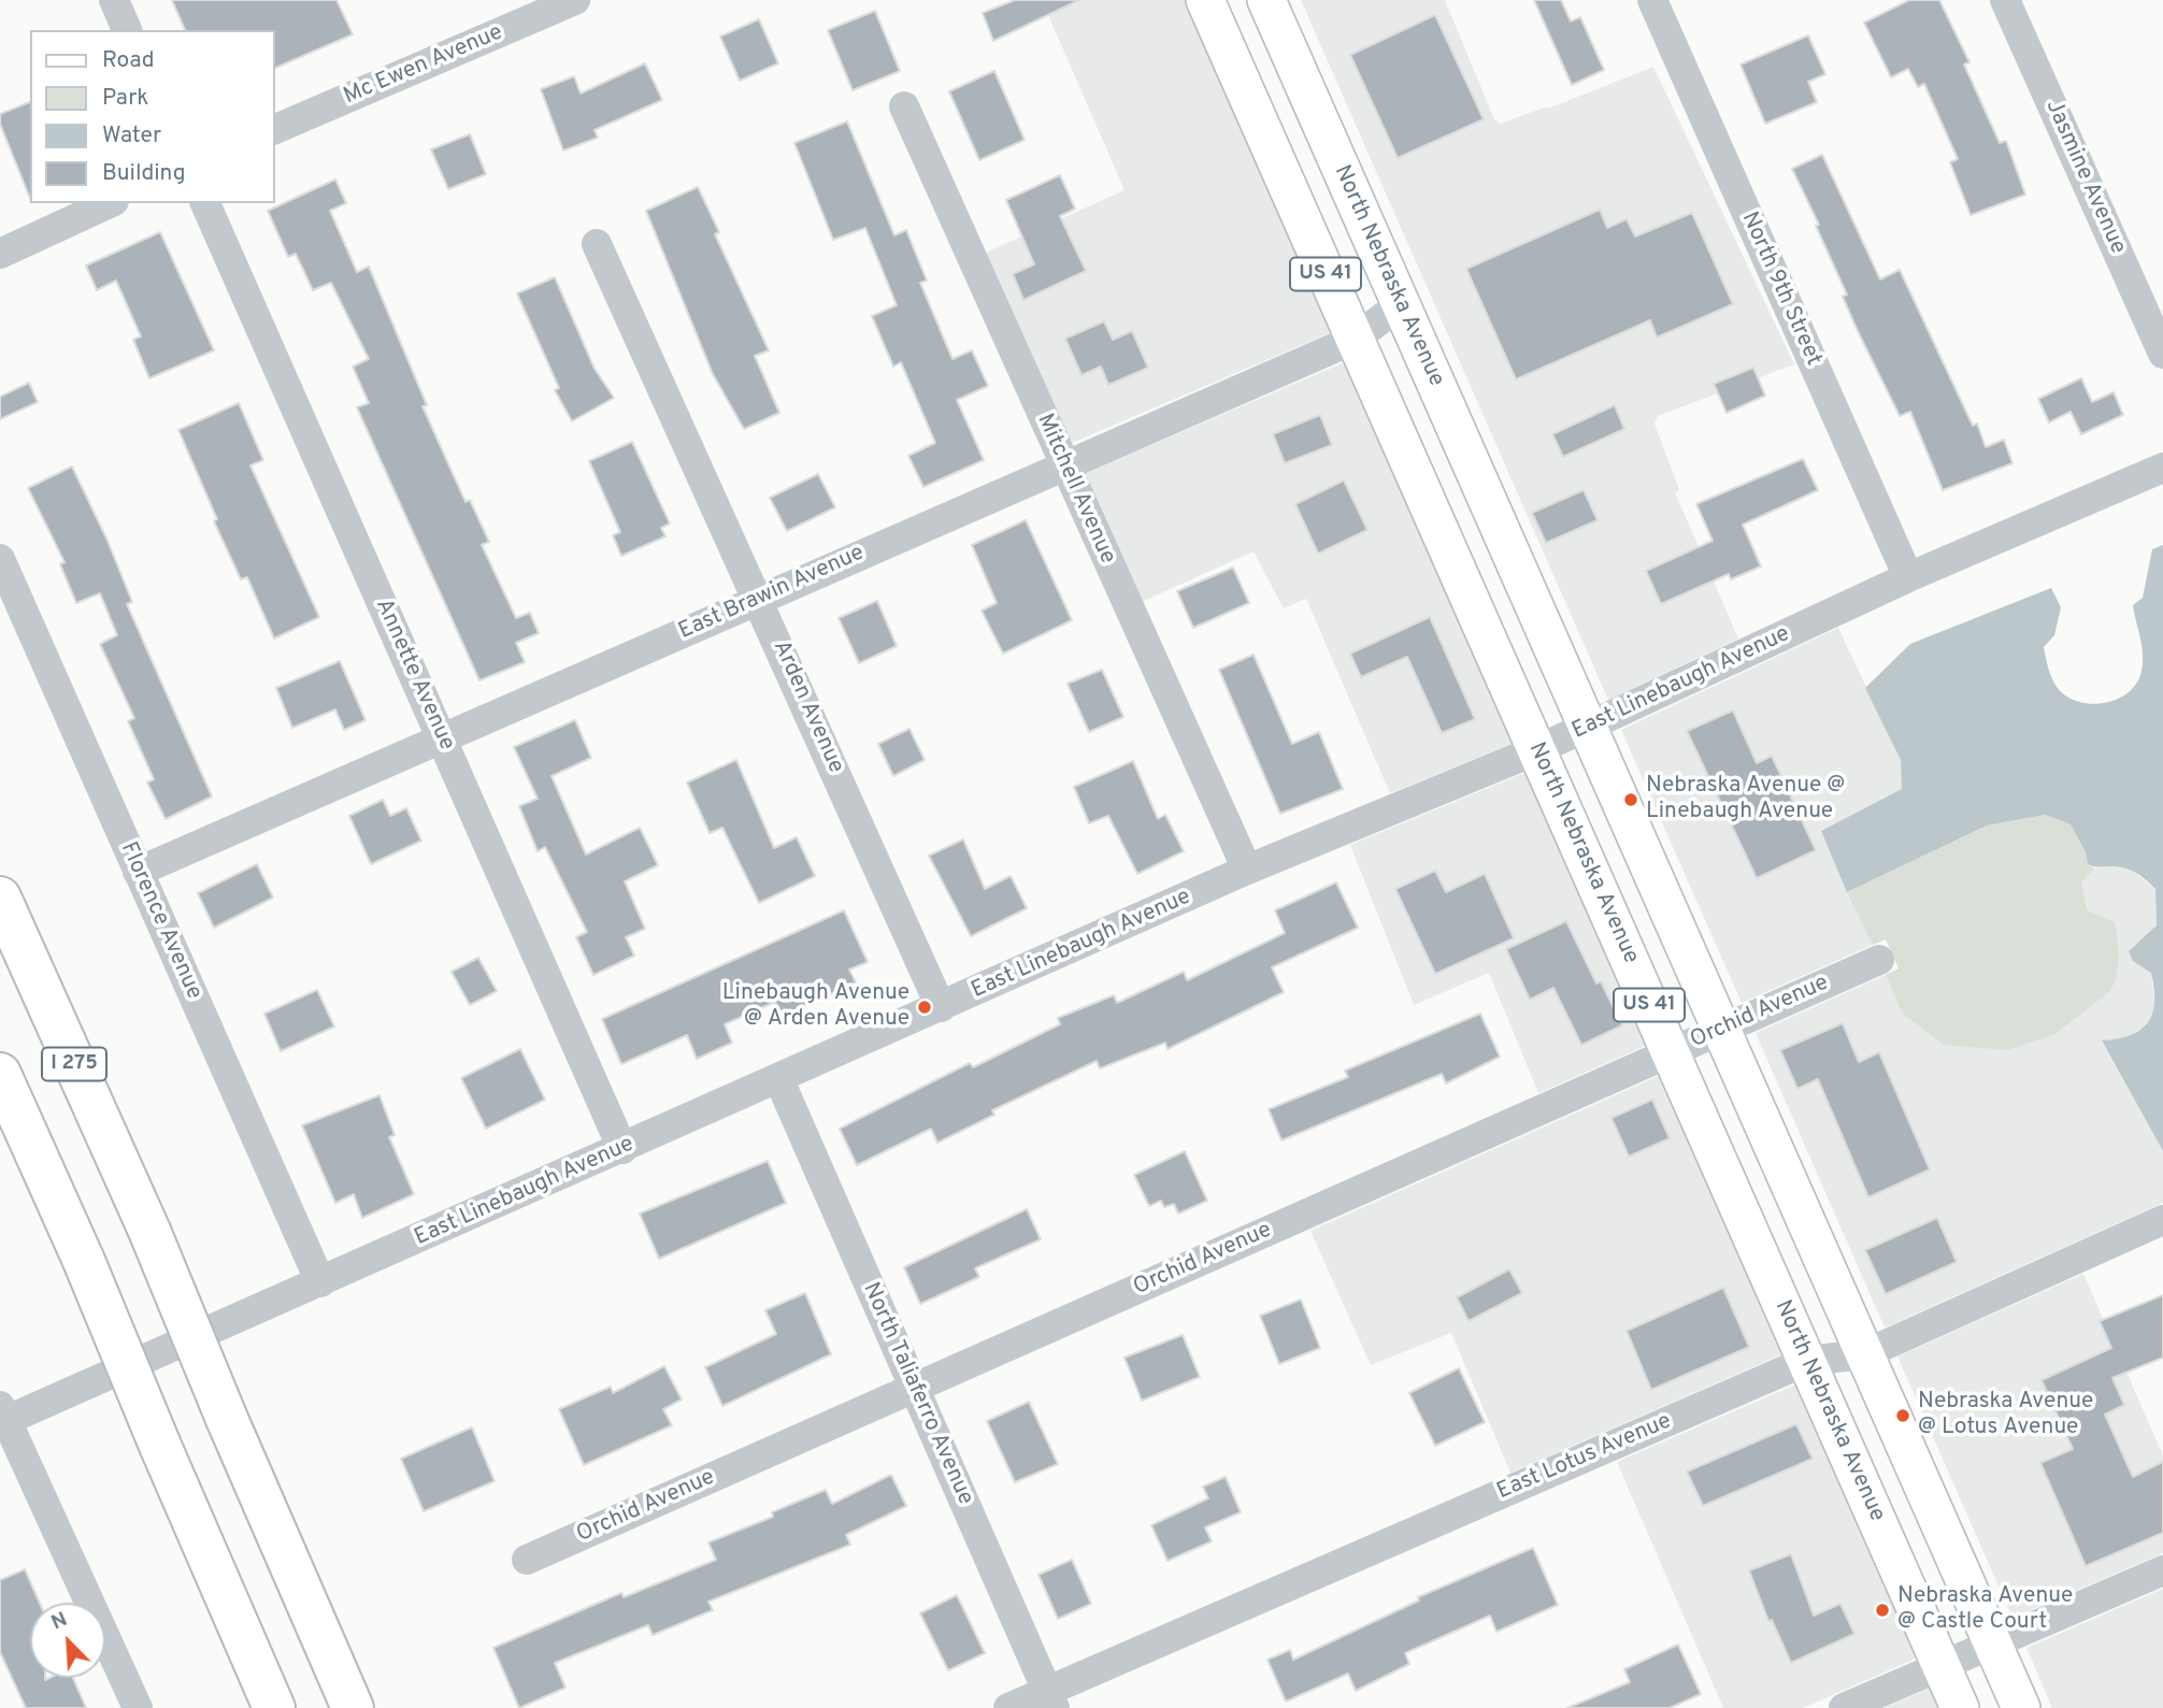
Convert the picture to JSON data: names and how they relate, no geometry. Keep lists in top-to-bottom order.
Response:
{
  "streets": {
    "highway": ["I 275"],
    "main road": ["US 41", "North Nebraska Avenue"],
    "street": [
      "Mc Ewen Avenue",
      "Jasmine Avenue",
      "North 9th Street",
      "Mitchell Avenue",
      "East Brawin Avenue",
      "Annette Avenue",
      "East Linebaugh Avenue",
      "Arden Avenue",
      "Florence Avenue",
      "Orchid Avenue",
      "North Taliaferro Avenue",
      "East Lotus Avenue"
    ]
  },
  "crossings": [
    ["North Nebraska Avenue", "East Brawin Avenue"],
    ["North Nebraska Avenue", "East Linebaugh Avenue"],
    ["North Nebraska Avenue", "Orchid Avenue"],
    ["North Nebraska Avenue", "East Lotus Avenue"],
    ["North 9th Street", "East Linebaugh Avenue"],
    ["Mitchell Avenue", "East Brawin Avenue"],
    ["Mitchell Avenue", "East Linebaugh Avenue"],
    ["East Brawin Avenue", "Annette Avenue"],
    ["East Brawin Avenue", "Arden Avenue"],
    ["East Brawin Avenue", "Florence Avenue"],
    ["Annette Avenue", "East Linebaugh Avenue"],
    ["East Linebaugh Avenue", "Arden Avenue"],
    ["East Linebaugh Avenue", "Florence Avenue"],
    ["East Linebaugh Avenue", "North Taliaferro Avenue"],
    ["Orchid Avenue", "North Taliaferro Avenue"],
    ["North Taliaferro Avenue", "East Lotus Avenue"]
  ],
  "places": [
    "Nebraska Avenue @ Linebaugh Avenue",
    "Linebaugh Avenue @ Arden Avenue",
    "Nebraska Avenue @ Lotus Avenue",
    "Nebraska Avenue @ Castle Court"
  ],
  "legend": [
    "Road",
    "Park",
    "Water",
    "Building"
  ],
  "north": "top left"
}
